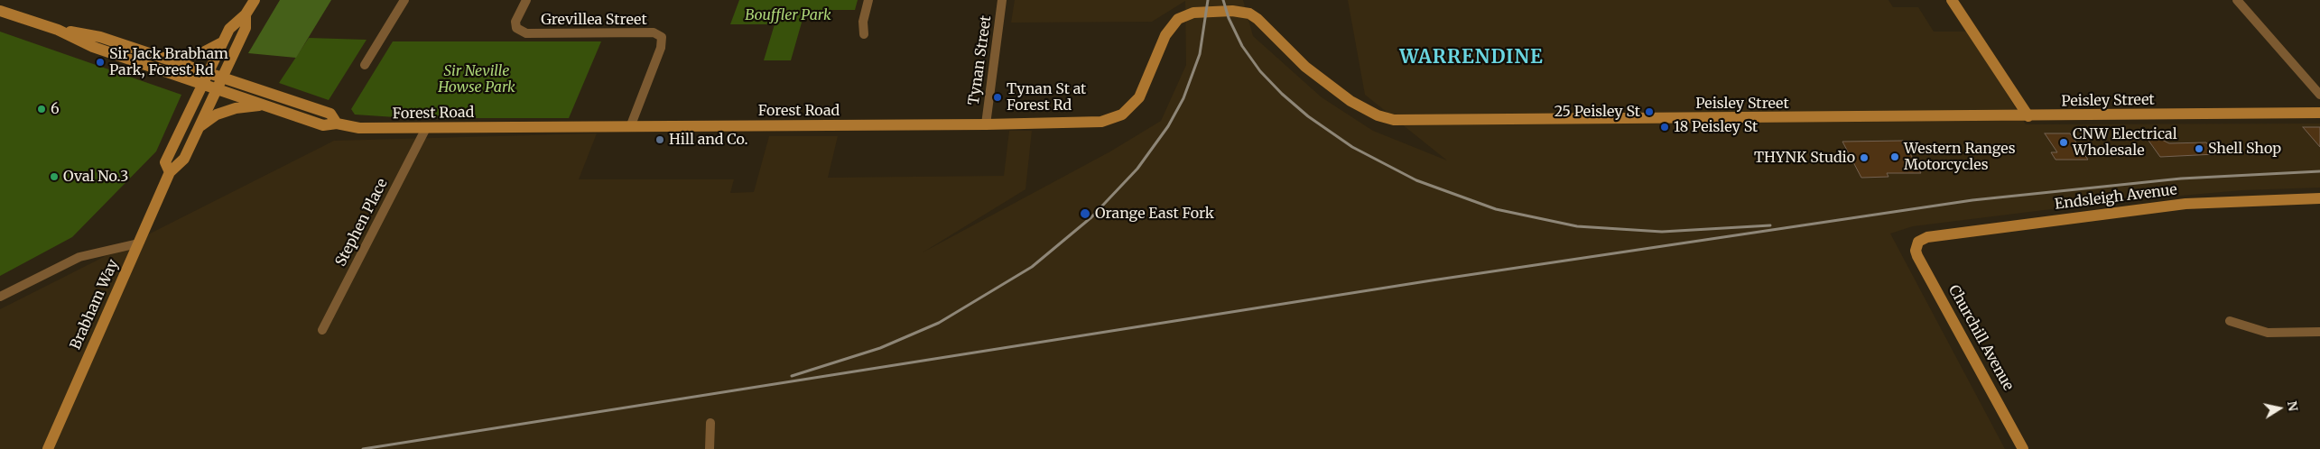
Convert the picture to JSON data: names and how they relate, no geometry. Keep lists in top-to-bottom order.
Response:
{
  "streets": {
    "main road": [
      "Peisley Street",
      "Forest Road",
      "Endsleigh Avenue",
      "Brabham Way",
      "Churchill Avenue"
    ],
    "street": ["Grevillea Street", "Tynan Street", "Stephen Place"]
  },
  "crossings": [
    ["Grevillea Street", "Forest Road"],
    ["Tynan Street", "Forest Road"],
    ["Peisley Street", "Forest Road"],
    ["Forest Road", "Stephen Place"],
    ["Forest Road", "Brabham Way"],
    ["Endsleigh Avenue", "Churchill Avenue"]
  ],
  "districts": ["WARRENDINE"],
  "parks": ["Bouffler Park", "Sir Neville Howse Park"],
  "places": [
    "Sir Jack Brabham Park, Forest Rd",
    "Tynan St at Forest Rd",
    "6",
    "25 Peisley St",
    "18 Peisley St",
    "Hill and Co.",
    "CNW Electrical Wholesale",
    "Shell Shop",
    "Western Ranges Motorcycles",
    "THYNK Studio",
    "Oval No.3",
    "Orange East Fork"
  ],
  "north": "right"
}
